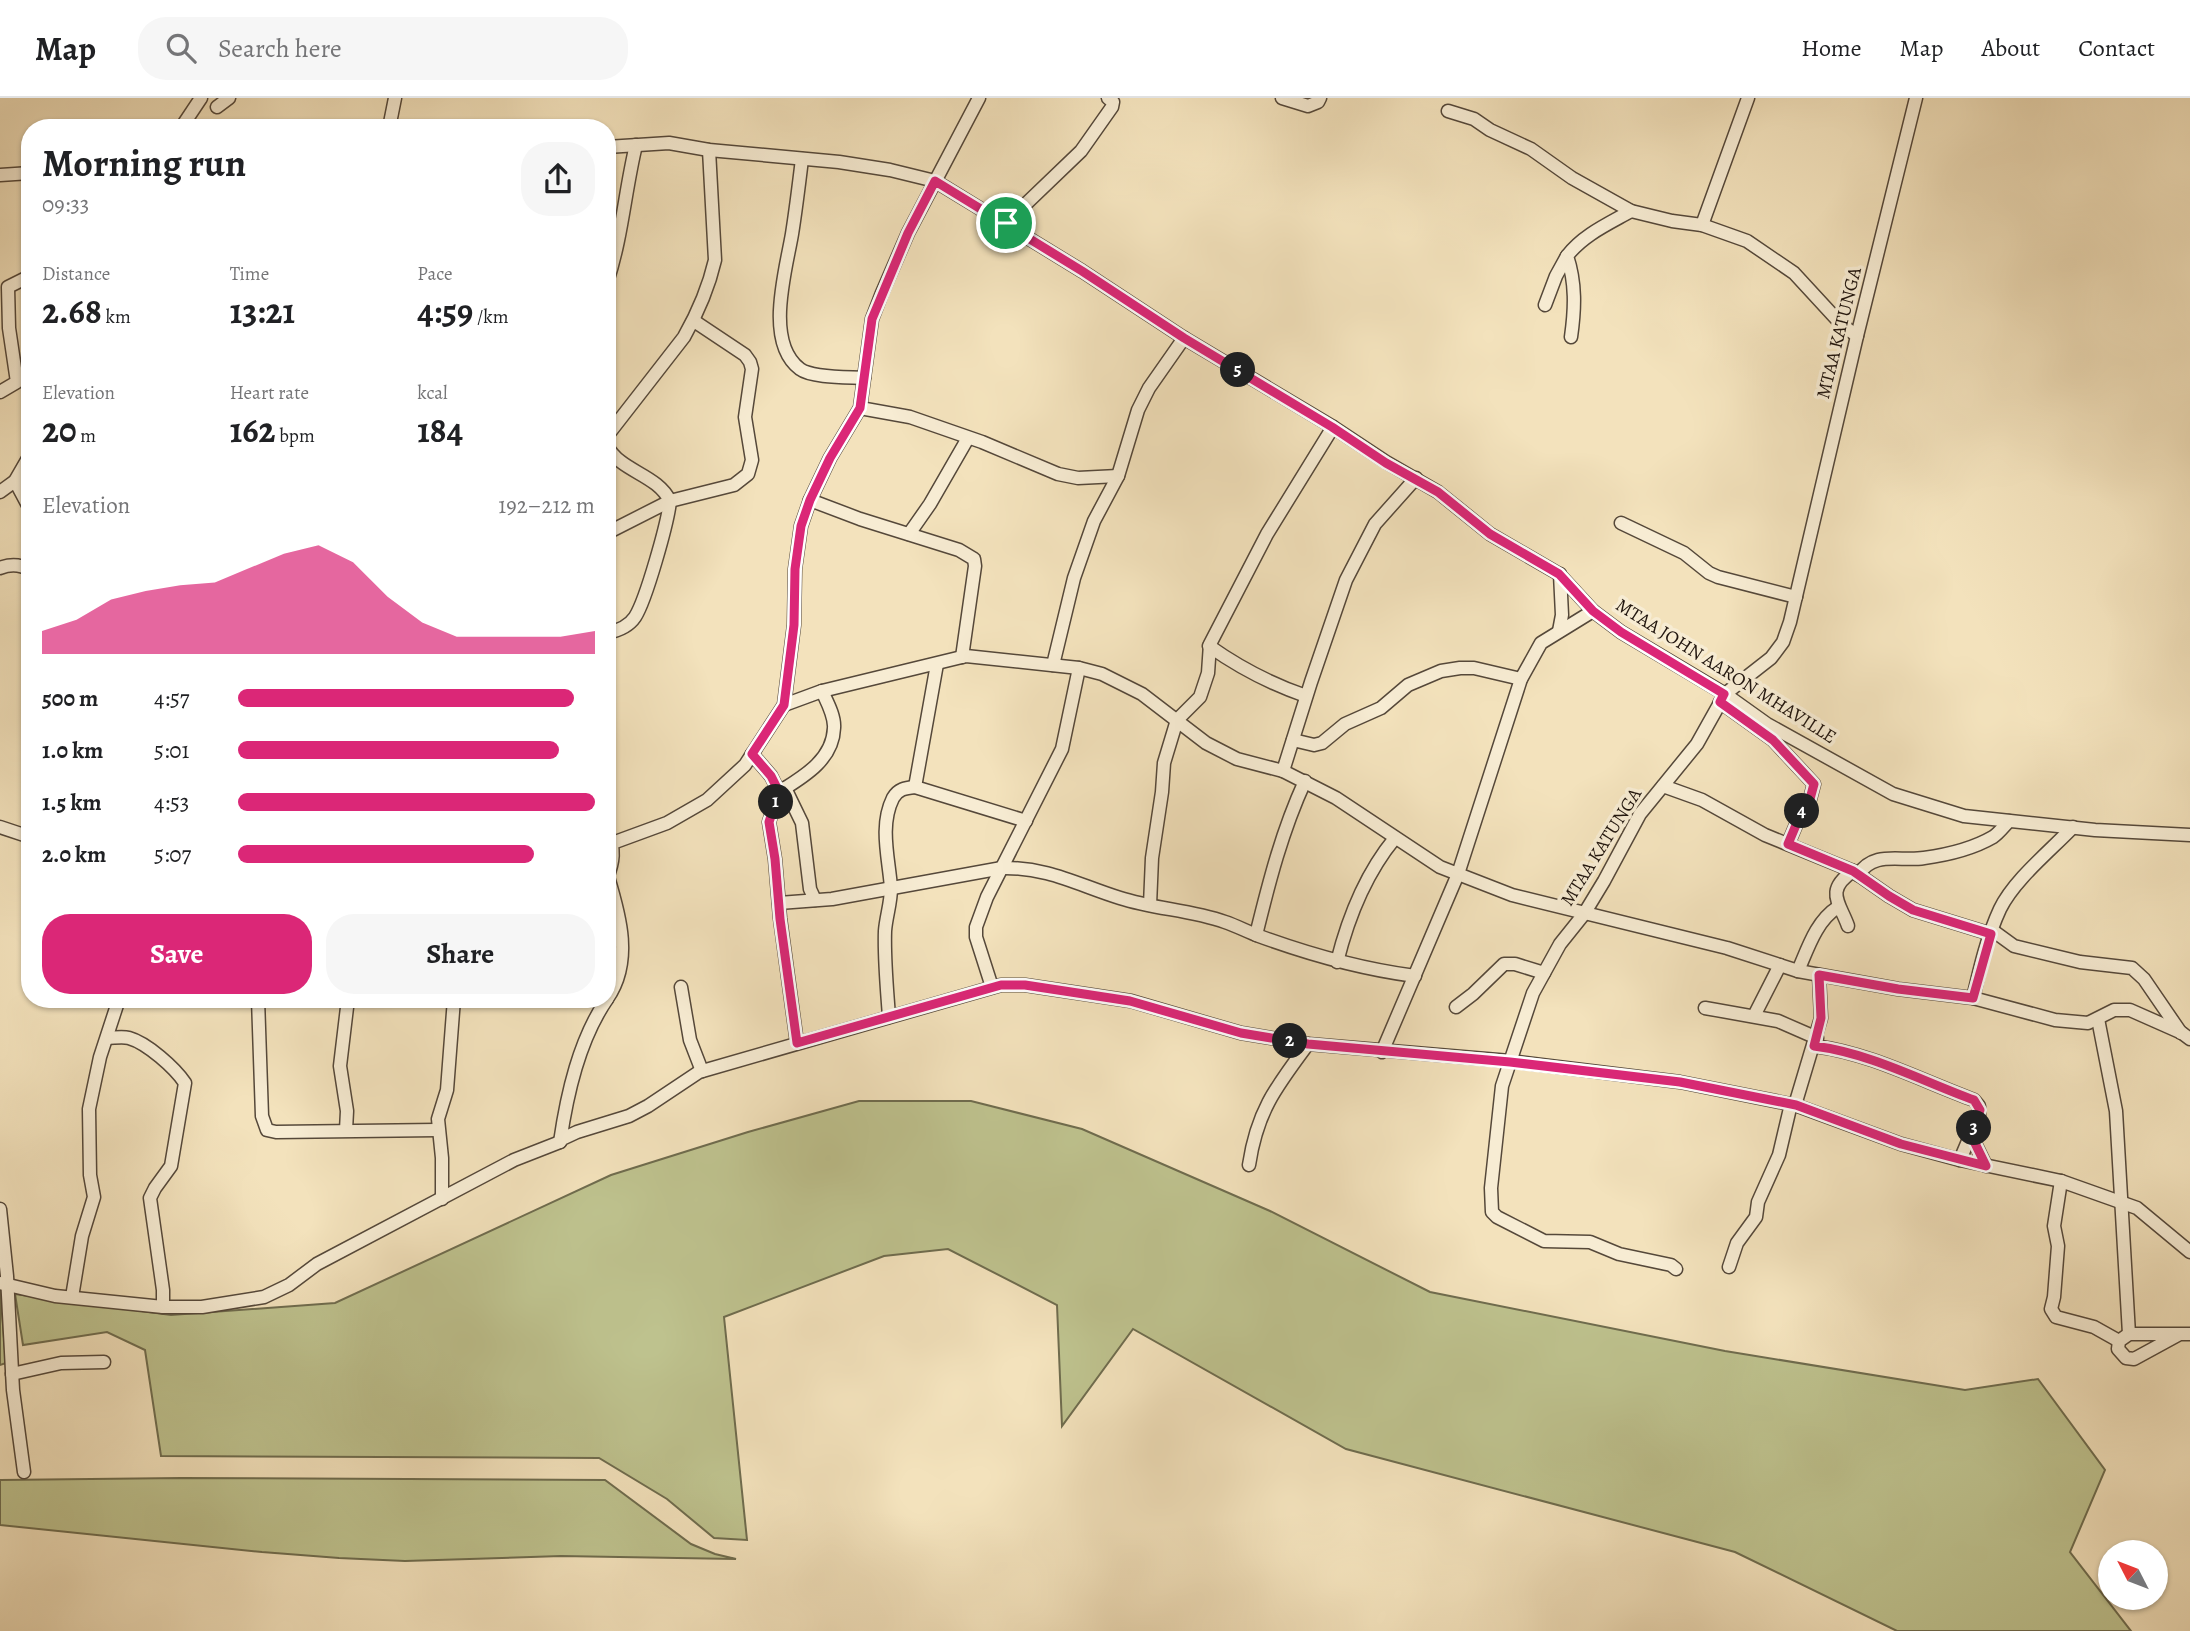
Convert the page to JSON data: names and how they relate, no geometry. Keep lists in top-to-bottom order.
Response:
{
  "streets": {
    "street": ["MTAA KATUNGA", "MTAA JOHN AARON MHAVILLE"]
  },
  "crossings": [
    ["MTAA KATUNGA", "MTAA JOHN AARON MHAVILLE"]
  ],
  "north": "top left",
  "page": {
    "header": "Map",
    "search": "Search here",
    "nav": [
      "Home",
      "Map",
      "About",
      "Contact"
    ],
    "heading": ["Morning run", "09:33"],
    "stats": [
      ["Distance", "2.68 km"],
      ["Time", "13:21"],
      ["Pace", "4:59 /km"],
      ["Elevation", "20 m"],
      ["Heart rate", "162 bpm"],
      ["kcal", "184"]
    ],
    "pins": [
      "5",
      "1",
      "4",
      "2",
      "3"
    ],
    "chart": ["Elevation", "192–212 m"],
    "list": [
      {
        "name": "500 m",
        "note": "4:57"
      },
      {
        "name": "1.0 km",
        "note": "5:01"
      },
      {
        "name": "1.5 km",
        "note": "4:53"
      },
      {
        "name": "2.0 km",
        "note": "5:07"
      }
    ],
    "buttons": ["Save", "Share"]
  }
}
